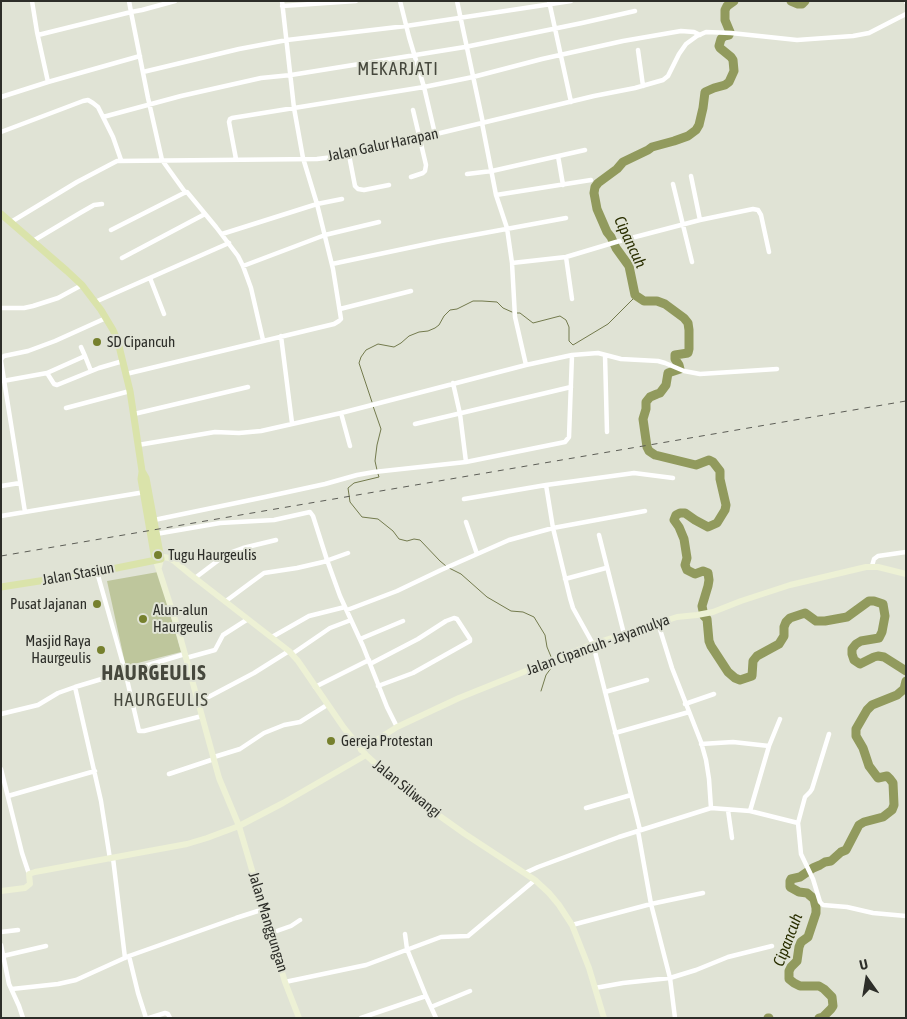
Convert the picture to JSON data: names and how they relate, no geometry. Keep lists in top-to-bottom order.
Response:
{
  "streets": {
    "main road": ["Jalan Stasiun"],
    "street": [
      "Jalan Galur Harapan",
      "Jalan Cipancuh - Jayamulya",
      "Jalan Siliwangi",
      "Jalan Manggungan"
    ]
  },
  "crossings": [
    ["Jalan Stasiun", "Jalan Siliwangi"],
    ["Jalan Stasiun", "Jalan Manggungan"],
    ["Jalan Cipancuh - Jayamulya", "Jalan Siliwangi"],
    ["Jalan Cipancuh - Jayamulya", "Jalan Manggungan"],
    ["Jalan Siliwangi", "Jalan Manggungan"]
  ],
  "districts": ["MEKARJATI", "HAURGEULIS", "HAURGEULIS"],
  "water": ["Cipancuh"],
  "places": [
    "SD Cipancuh",
    "Tugu Haurgeulis",
    "Pusat Jajanan",
    "Alun-alun Haurgeulis",
    "Masjid Raya Haurgeulis",
    "Gereja Protestan"
  ],
  "north": "top"
}
